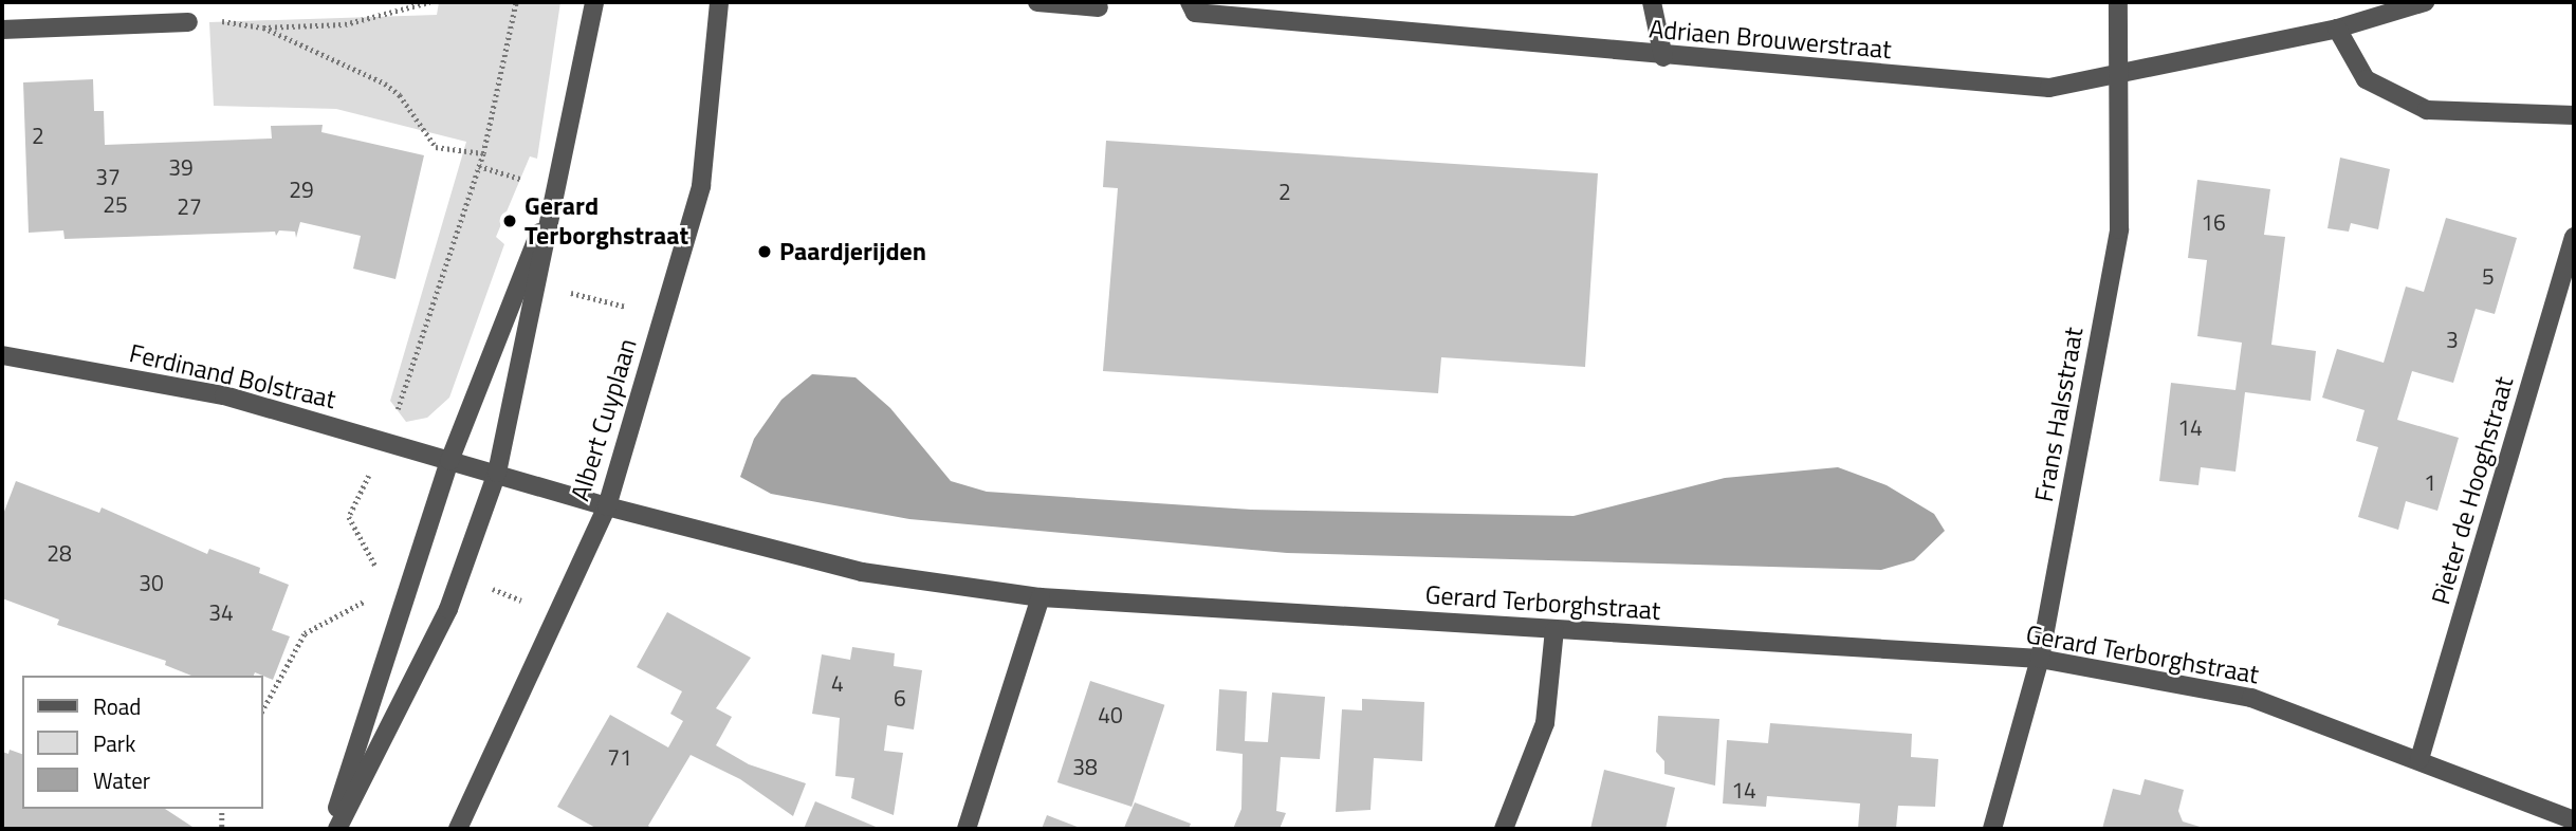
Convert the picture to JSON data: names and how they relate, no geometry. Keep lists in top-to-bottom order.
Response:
{
  "streets": {
    "street": [
      "Adriaen Brouwerstraat",
      "Ferdinand Bolstraat",
      "Frans Halsstraat",
      "Albert Cuyplaan",
      "Pieter de Hooghstraat",
      "Gerard Terborghstraat"
    ]
  },
  "crossings": [
    ["Adriaen Brouwerstraat", "Frans Halsstraat"],
    ["Frans Halsstraat", "Gerard Terborghstraat"],
    ["Albert Cuyplaan", "Gerard Terborghstraat"],
    ["Pieter de Hooghstraat", "Gerard Terborghstraat"]
  ],
  "places": ["Gerard Terborghstraat", "Paardjerijden"],
  "house_numbers": [
    "2",
    "39",
    "37",
    "29",
    "2",
    "25",
    "27",
    "16",
    "5",
    "3",
    "14",
    "1",
    "28",
    "30",
    "34",
    "4",
    "6",
    "40",
    "71",
    "38",
    "14"
  ],
  "legend": ["Road", "Park", "Water"]
}
